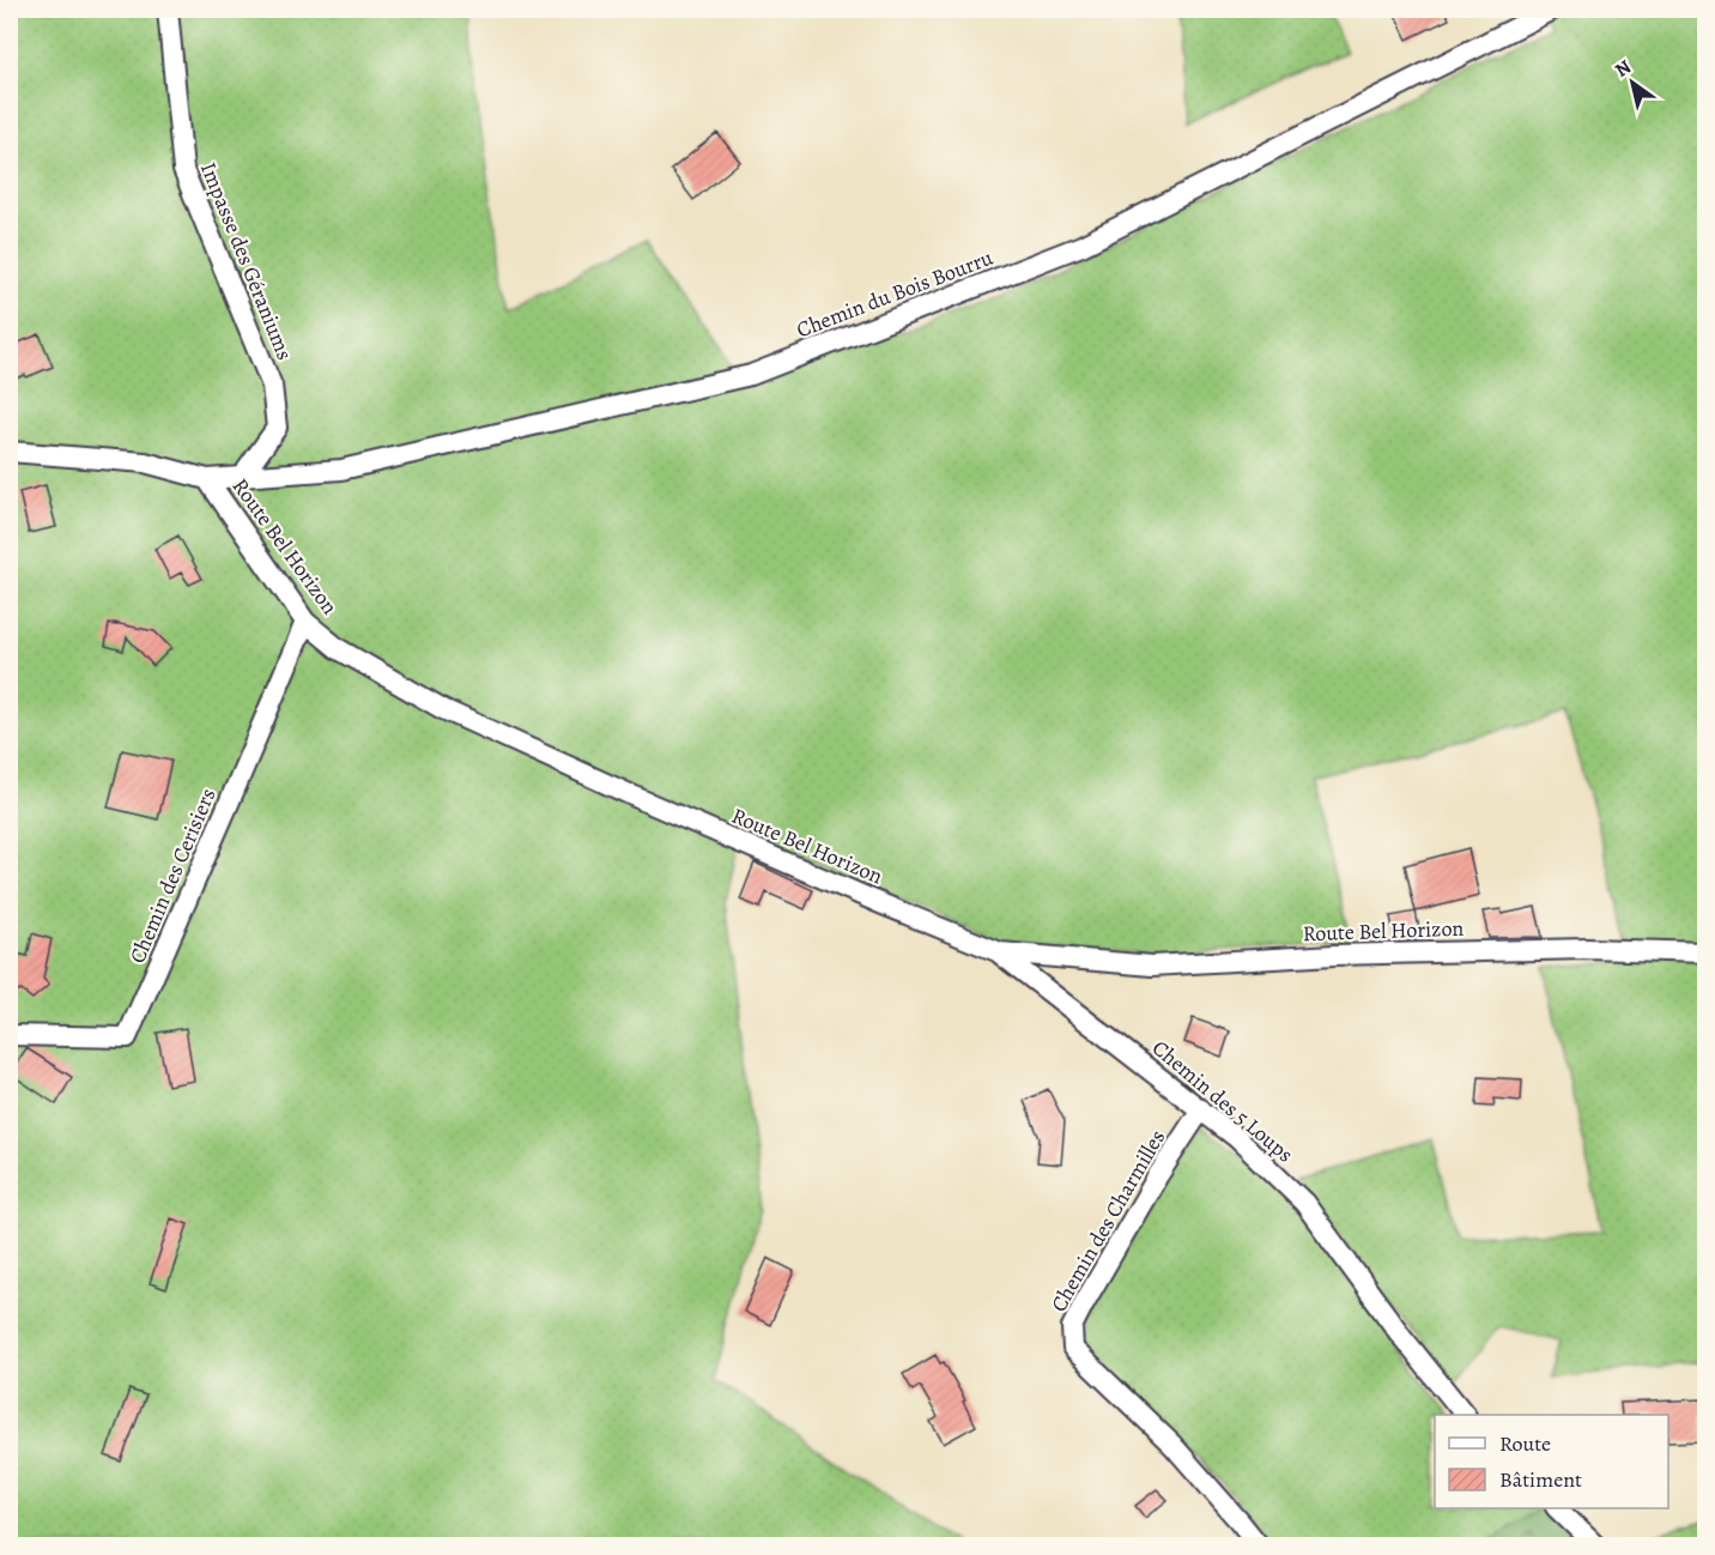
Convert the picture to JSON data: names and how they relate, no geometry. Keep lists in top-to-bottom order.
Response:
{
  "streets": {
    "street": [
      "Impasse des Géraniums",
      "Chemin du Bois Bourru",
      "Route Bel Horizon",
      "Chemin des Cerisiers",
      "Chemin des 5 Loups",
      "Chemin des Charmilles"
    ]
  },
  "crossings": [
    ["Impasse des Géraniums", "Chemin du Bois Bourru"],
    ["Chemin du Bois Bourru", "Route Bel Horizon"],
    ["Route Bel Horizon", "Chemin des Cerisiers"],
    ["Route Bel Horizon", "Chemin des 5 Loups"],
    ["Chemin des 5 Loups", "Chemin des Charmilles"]
  ],
  "legend": ["Route", "Bâtiment"],
  "north": "top left"
}
